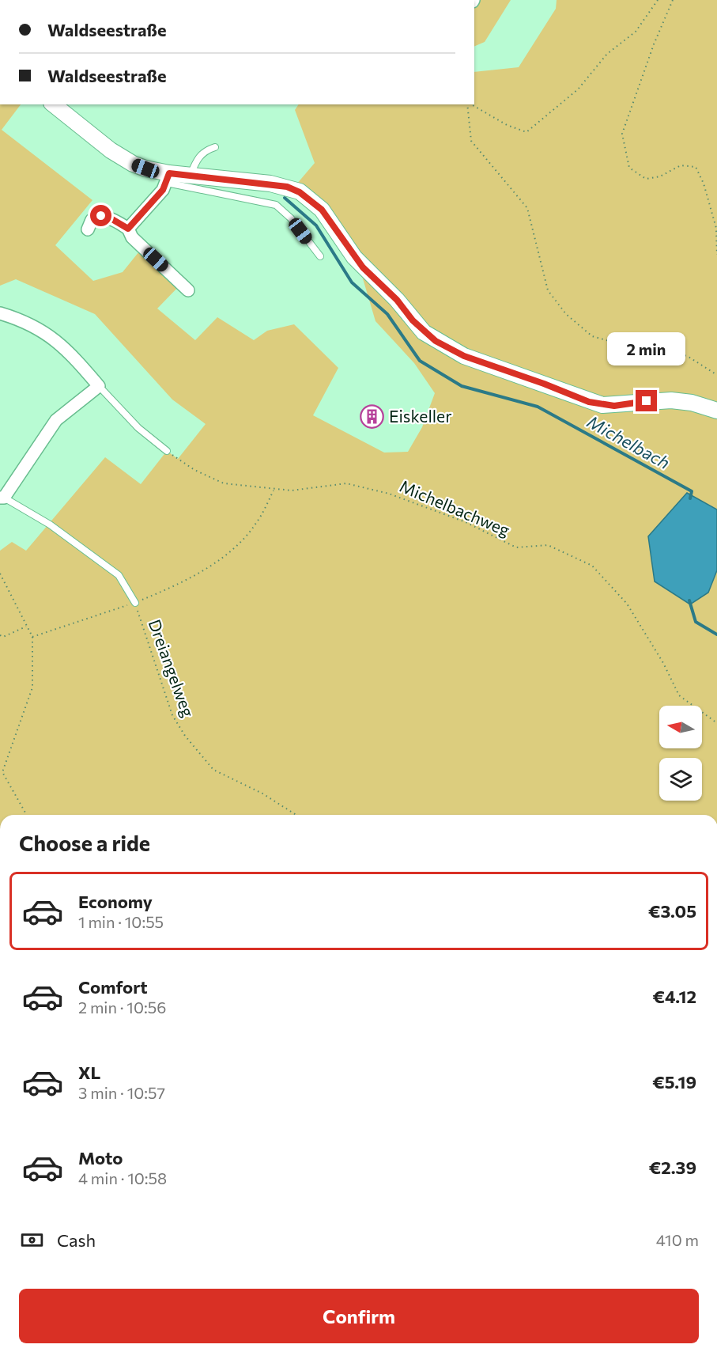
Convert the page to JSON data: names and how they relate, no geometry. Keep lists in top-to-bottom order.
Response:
{
  "streets": {
    "path": ["Michelbachweg", "Dreiangelweg"]
  },
  "water": ["Michelbach"],
  "places": {
    "building": ["Eiskeller"]
  },
  "north": "left",
  "page": {
    "banner": ["Waldseestraße", "Waldseestraße"],
    "bubble": "2 min",
    "heading": "Choose a ride",
    "list": [
      {
        "name": "Economy",
        "note": "1 min · 10:55",
        "value": "€3.05"
      },
      {
        "name": "Comfort",
        "note": "2 min · 10:56",
        "value": "€4.12"
      },
      {
        "name": "XL",
        "note": "3 min · 10:57",
        "value": "€5.19"
      },
      {
        "name": "Moto",
        "note": "4 min · 10:58",
        "value": "€2.39"
      }
    ],
    "pay": ["Cash", "410 m"],
    "buttons": "Confirm"
  }
}
